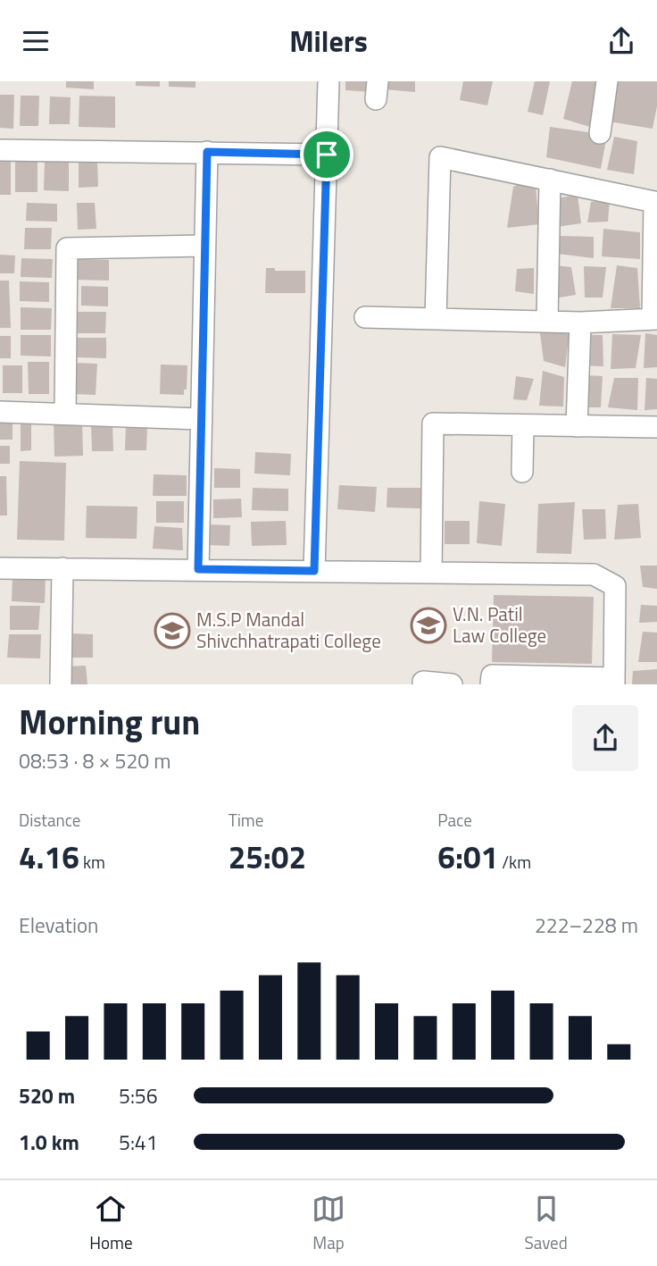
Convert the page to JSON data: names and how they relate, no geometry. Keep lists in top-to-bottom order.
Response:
{
  "places": {
    "school or university": ["V.N. Patil Law College", "M.S.P Mandal Shivchhatrapati College"]
  },
  "page": {
    "header": "Milers",
    "heading": ["Morning run", "08:53 · 8 × 520 m"],
    "stats": [
      ["Distance", "4.16 km"],
      ["Time", "25:02"],
      ["Pace", "6:01 /km"]
    ],
    "chart": ["Elevation", "222–228 m"],
    "list": [
      {
        "name": "520 m",
        "note": "5:56"
      },
      {
        "name": "1.0 km",
        "note": "5:41"
      }
    ],
    "tabs": ["Home", "Map", "Saved"]
  }
}
